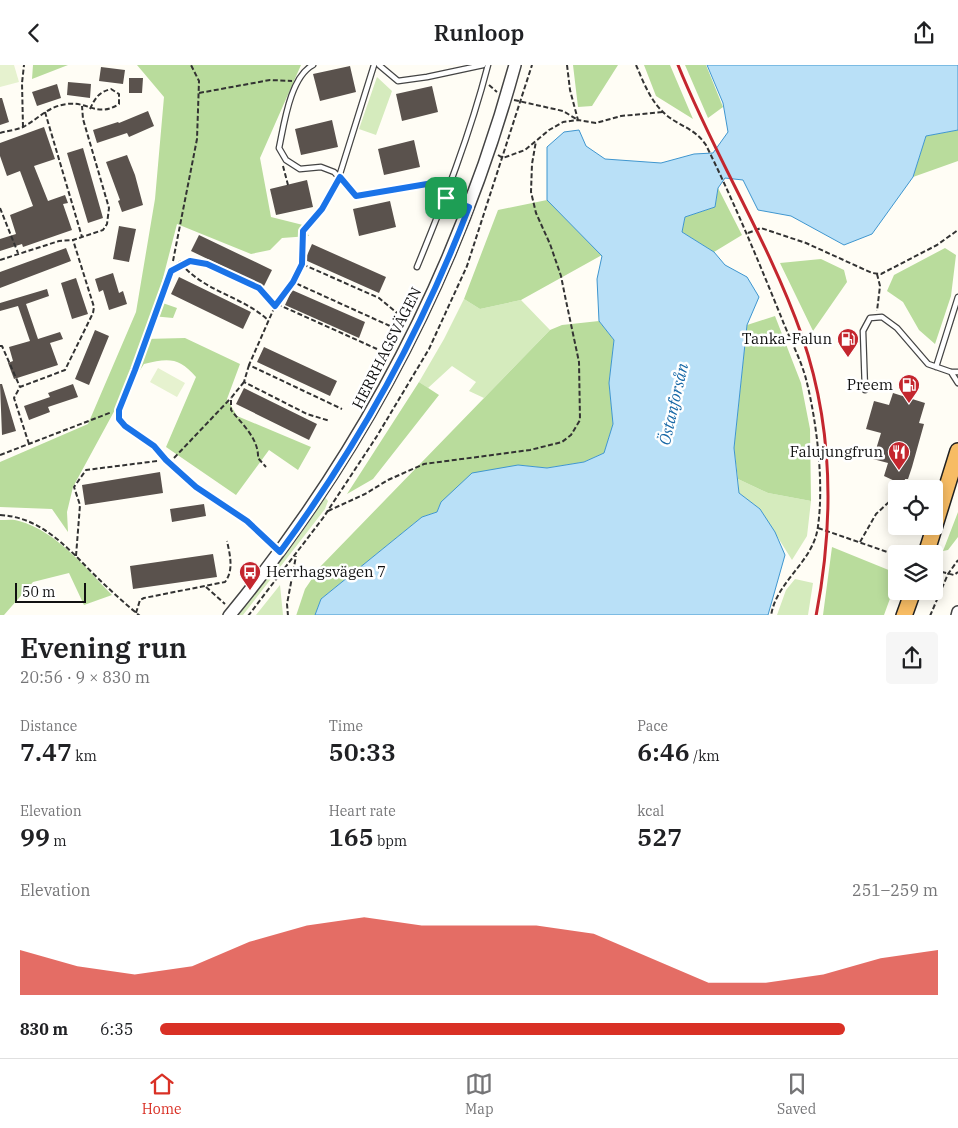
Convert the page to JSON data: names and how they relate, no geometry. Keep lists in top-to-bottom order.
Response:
{
  "streets": {
    "street": ["HERRHAGSVÄGEN"]
  },
  "water": ["Östanforsån"],
  "places": {
    "fuel station": ["Tanka-Falun", "Preem"],
    "restaurant": ["Falujungfrun"],
    "bus stop": ["Herrhagsvägen 7"]
  },
  "scale_bar": "50 m",
  "page": {
    "header": "Runloop",
    "scale": "50 m",
    "heading": ["Evening run", "20:56 · 9 × 830 m"],
    "stats": [
      ["Distance", "7.47 km"],
      ["Time", "50:33"],
      ["Pace", "6:46 /km"],
      ["Elevation", "99 m"],
      ["Heart rate", "165 bpm"],
      ["kcal", "527"]
    ],
    "chart": ["Elevation", "251–259 m"],
    "list": [
      {
        "name": "830 m",
        "note": "6:35"
      }
    ],
    "tabs": ["Home", "Map", "Saved"]
  }
}
